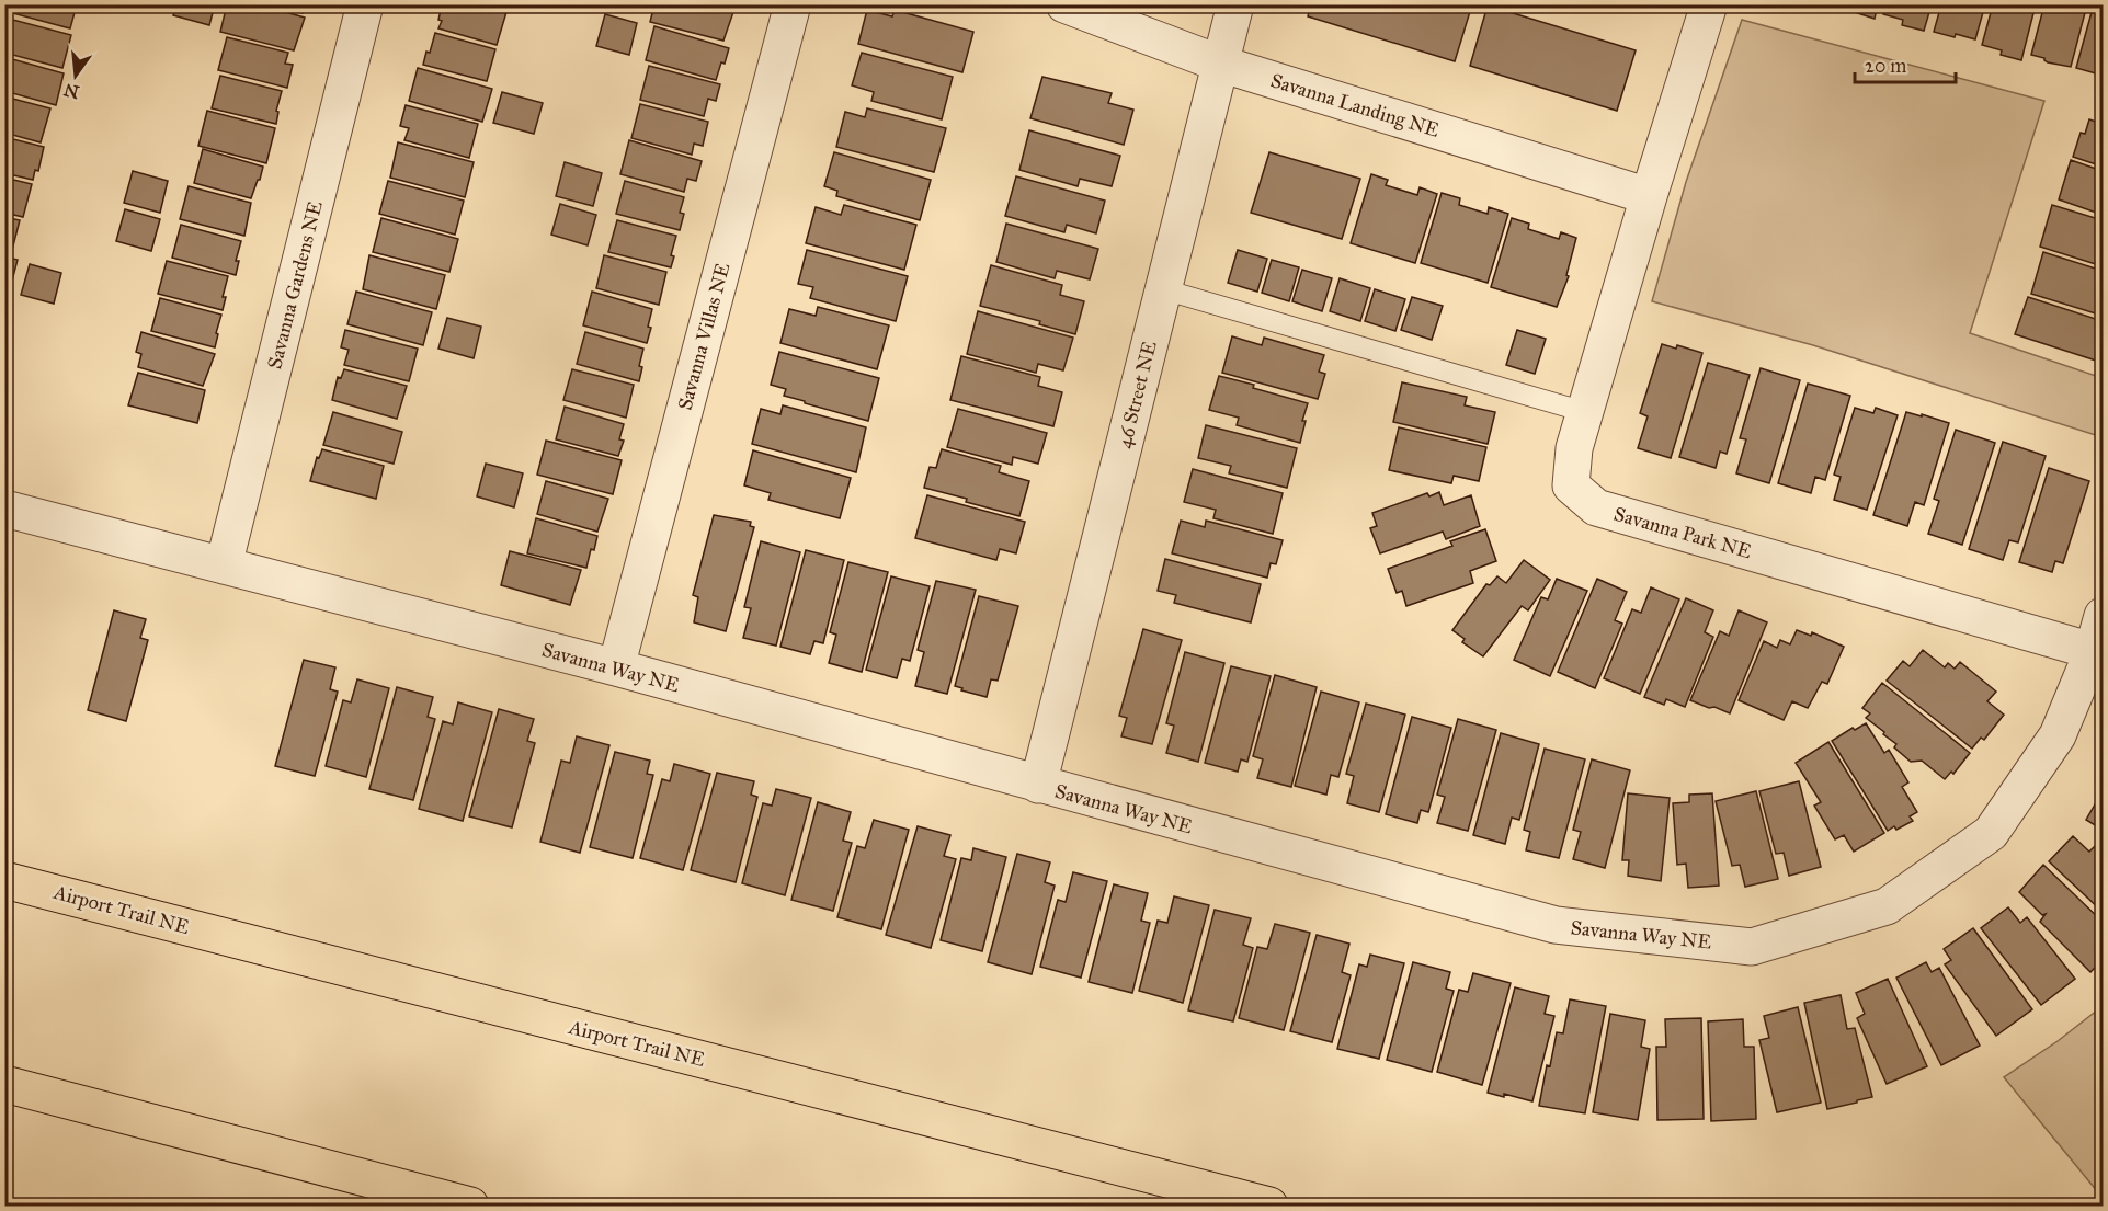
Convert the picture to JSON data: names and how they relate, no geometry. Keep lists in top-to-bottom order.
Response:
{
  "streets": {
    "main road": ["Airport Trail NE"],
    "street": [
      "Savanna Landing NE",
      "Savanna Gardens NE",
      "Savanna Villas NE",
      "46 Street NE",
      "Savanna Park NE",
      "Savanna Way NE"
    ]
  },
  "crossings": [
    ["Savanna Landing NE", "46 Street NE"],
    ["Savanna Landing NE", "Savanna Park NE"],
    ["Savanna Gardens NE", "Savanna Way NE"],
    ["Savanna Villas NE", "Savanna Way NE"],
    ["46 Street NE", "Savanna Way NE"],
    ["Savanna Park NE", "Savanna Way NE"]
  ],
  "scale_bar": "20 m",
  "north": "bottom"
}
